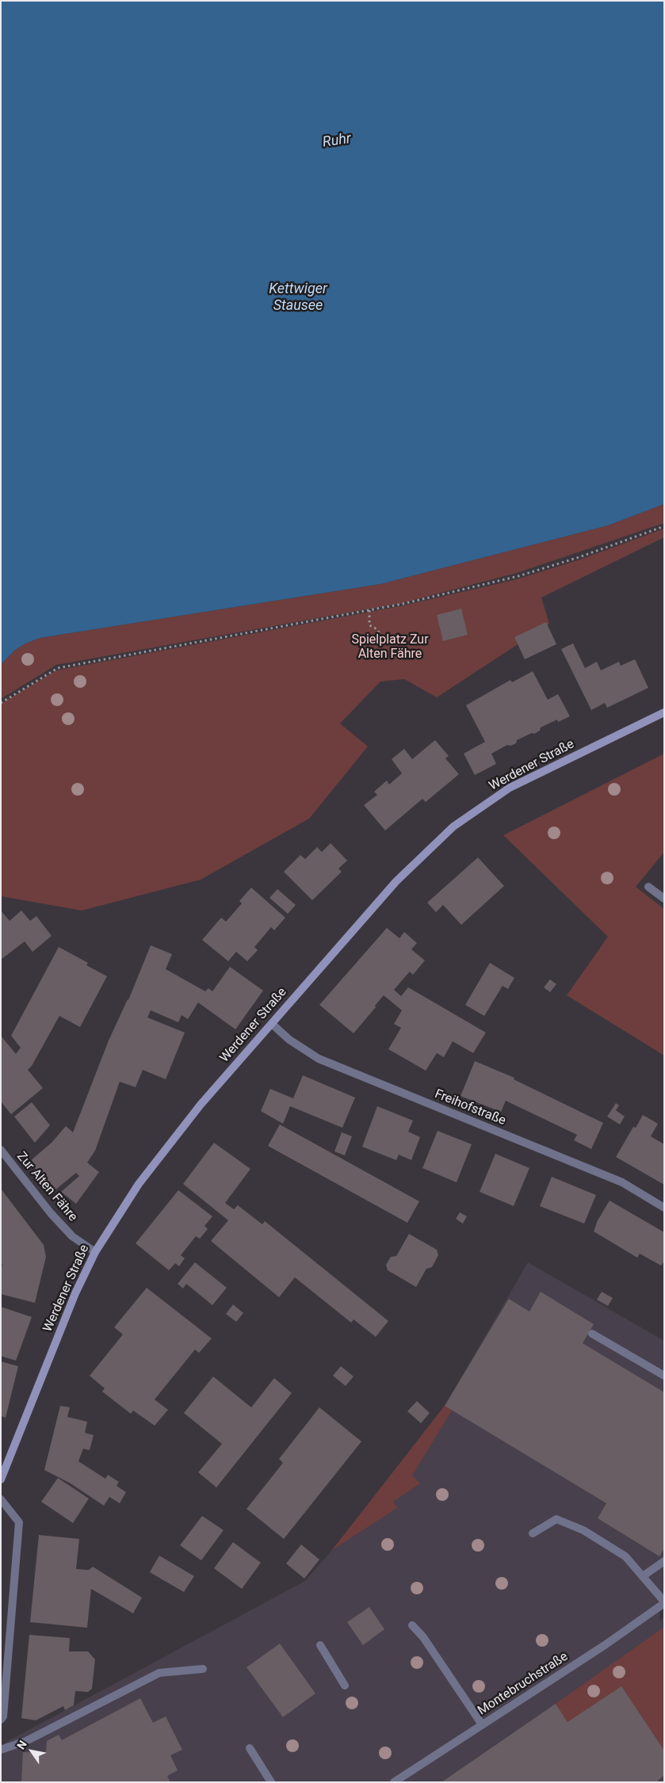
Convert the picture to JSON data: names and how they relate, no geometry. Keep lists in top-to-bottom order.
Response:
{
  "streets": {
    "main road": ["Werdener Straße"],
    "street": ["Freihofstraße", "Zur Alten Fähre", "Montebruchstraße"]
  },
  "crossings": [
    ["Werdener Straße", "Freihofstraße"],
    ["Werdener Straße", "Zur Alten Fähre"]
  ],
  "water": ["Ruhr", "Kettwiger Stausee"],
  "parks": ["Spielplatz Zur Alten Fähre"],
  "north": "top left"
}
